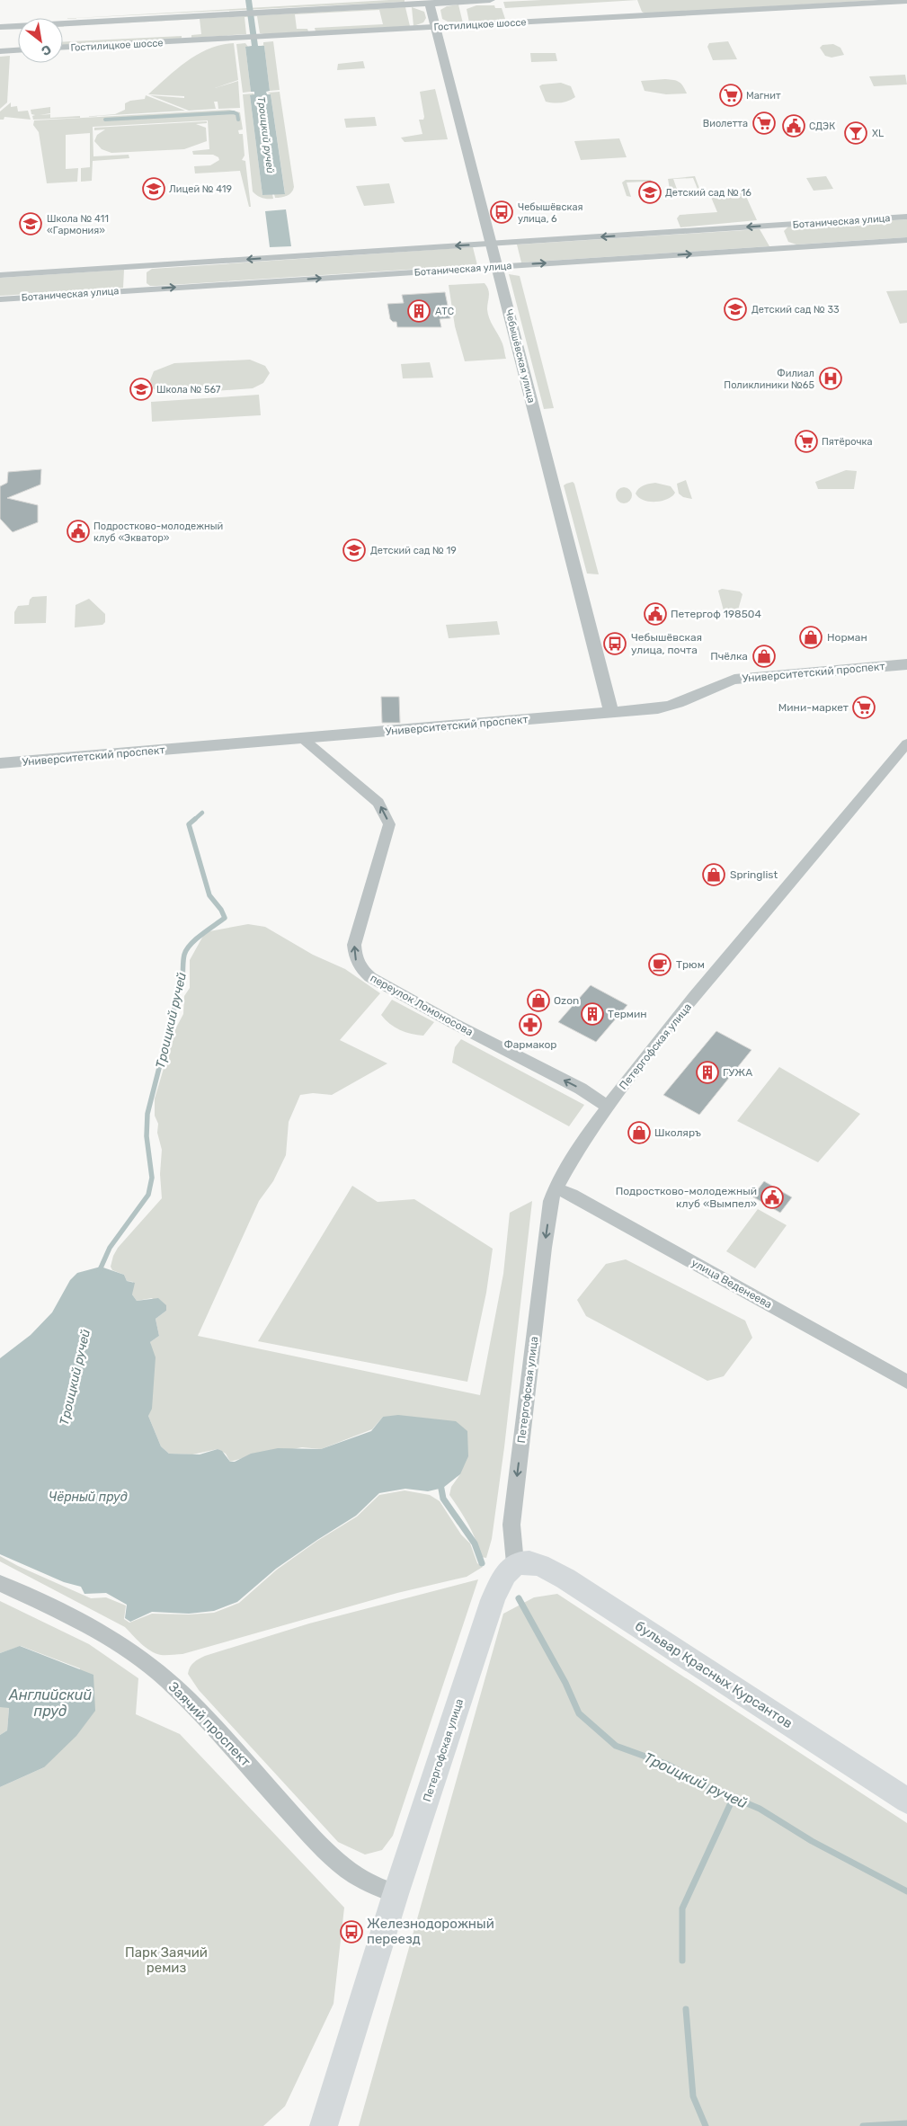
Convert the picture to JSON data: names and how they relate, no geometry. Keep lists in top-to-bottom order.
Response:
{
  "streets": {
    "main road": ["Петергофская улица", "бульвар Красных Курсантов"],
    "street": [
      "Гостилицкое шоссе",
      "Ботаническая улица",
      "Чебышёвская улица",
      "Университетский проспект",
      "переулок Ломоносова",
      "улица Веденеева",
      "Заячий проспект"
    ]
  },
  "crossings": [
    ["Гостилицкое шоссе", "Чебышёвская улица"],
    ["Ботаническая улица", "Чебышёвская улица"],
    ["Чебышёвская улица", "Университетский проспект"],
    ["Университетский проспект", "переулок Ломоносова"],
    ["переулок Ломоносова", "Петергофская улица"],
    ["Петергофская улица", "улица Веденеева"],
    ["Петергофская улица", "бульвар Красных Курсантов"],
    ["Петергофская улица", "Заячий проспект"]
  ],
  "one_way": ["переулок Ломоносова"],
  "water": ["Троицкий ручей", "Чёрный пруд", "Английский пруд"],
  "parks": ["Парк Заячий ремиз"],
  "places": {
    "supermarket": [
      "Магнит",
      "Виолетта",
      "Пятёрочка",
      "Мини-маркет"
    ],
    "public building": [
      "СДЭК",
      "Подростково-молодежный клуб «Экватор»",
      "Петергоф 198504",
      "Подростково-молодежный клуб «Вымпел»"
    ],
    "bar": ["XL"],
    "school or university": [
      "Лицей № 419",
      "Детский сад № 16",
      "Школа № 411 «Гармония»",
      "Детский сад № 33",
      "Школа № 567",
      "Детский сад № 19"
    ],
    "bus stop": ["Чебышёвская улица, 6", "Чебышёвская улица, почта", "Железнодорожный переезд"],
    "building": ["АТС", "Термин", "ГУЖА"],
    "hospital": ["Филиал Поликлиники №65"],
    "shop": [
      "Норман",
      "Пчёлка",
      "Springlist",
      "Ozon",
      "Школяръ"
    ],
    "cafe": ["Трюм"],
    "pharmacy": ["Фармакор"]
  },
  "north": "bottom right"
}
